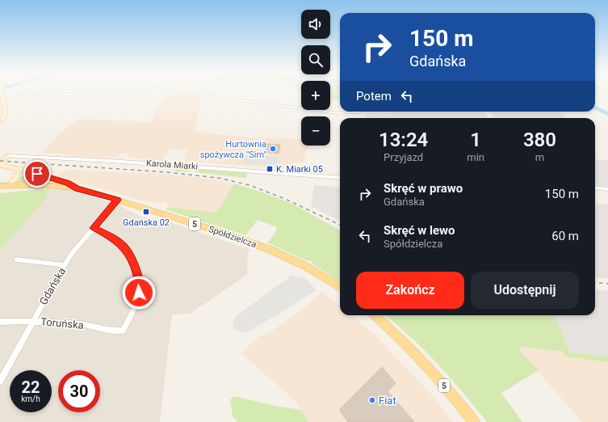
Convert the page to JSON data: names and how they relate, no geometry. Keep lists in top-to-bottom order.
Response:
{
  "streets": {
    "main road": ["5", "Spółdzielcza"],
    "street": ["Karola Miarki", "Gdańska", "Toruńska"]
  },
  "crossings": [
    ["5", "Spółdzielcza"],
    ["Spółdzielcza", "Gdańska"],
    ["Gdańska", "Toruńska"]
  ],
  "places": {
    "other": ["Hurtownia spożywcza \"Sim\"", "Fiat"],
    "transit": ["K. Miarki 05", "Gdańska 02"]
  },
  "page": {
    "map_buttons": ["+", "−"],
    "turn": ["150 m", "Gdańska"],
    "then": "Potem",
    "eta": [
      "13:24",
      "Przyjazd",
      "1",
      "min",
      "380",
      "m"
    ],
    "list": [
      {
        "name": "Skręć w prawo",
        "note": "Gdańska",
        "value": "150 m"
      },
      {
        "name": "Skręć w lewo",
        "note": "Spółdzielcza",
        "value": "60 m"
      }
    ],
    "buttons": ["Zakończ", "Udostępnij"],
    "speed": "22 km/h",
    "limit": "30"
  }
}
